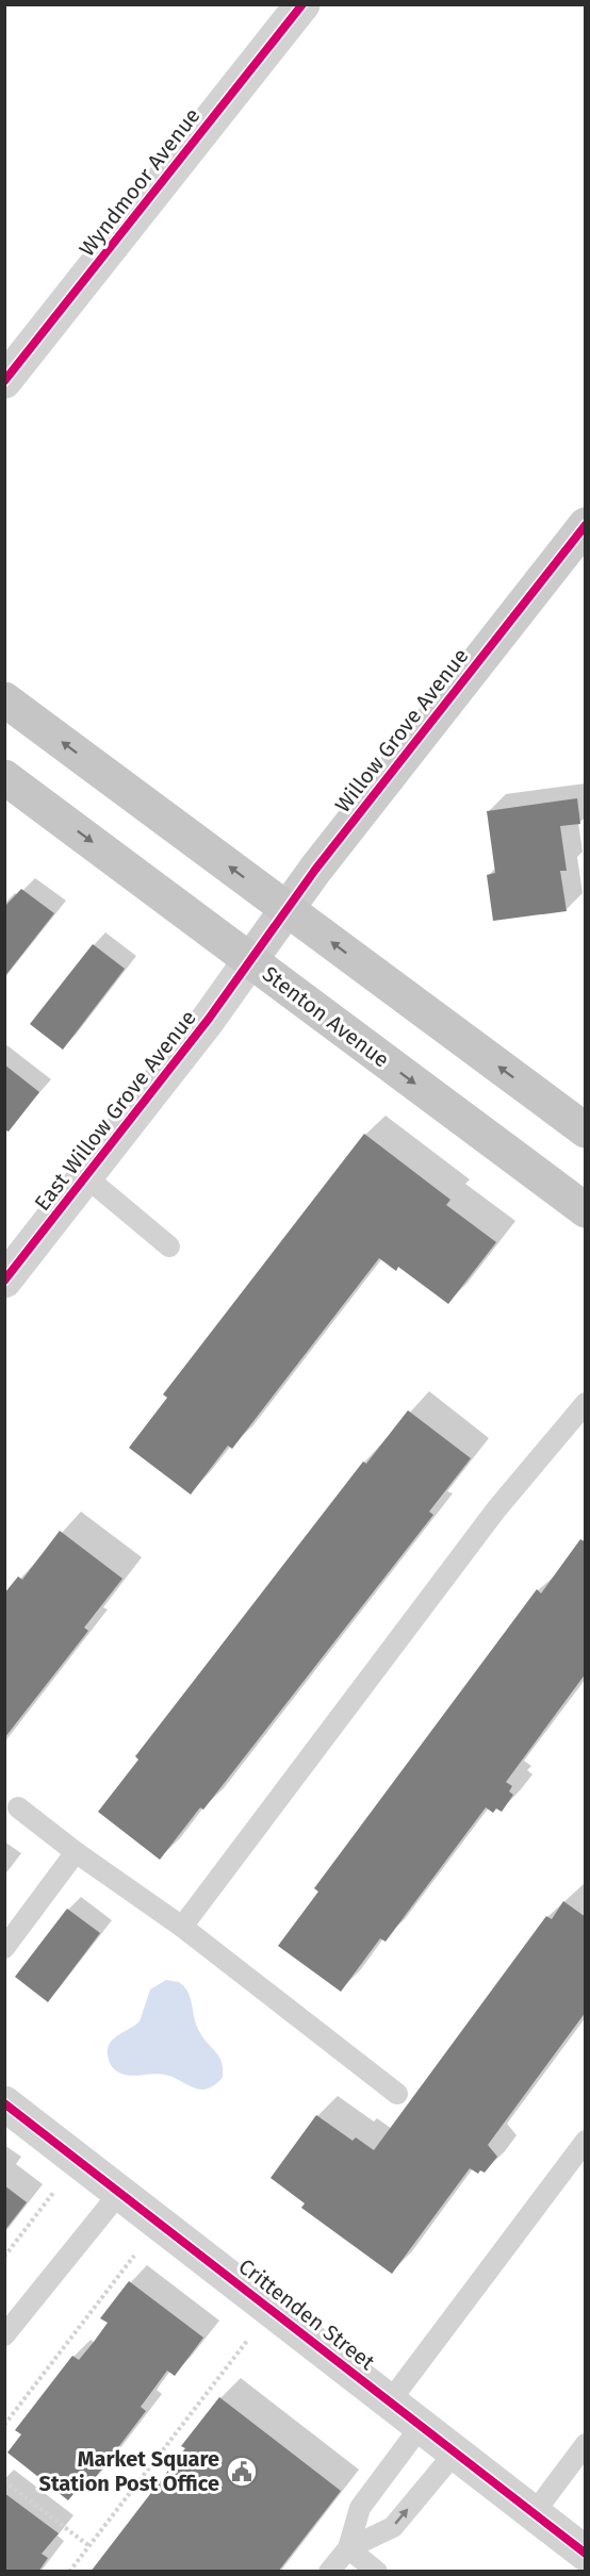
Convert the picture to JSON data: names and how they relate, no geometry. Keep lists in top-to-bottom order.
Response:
{
  "streets": {
    "main road": ["Stenton Avenue"],
    "street": [
      "Wyndmoor Avenue",
      "Willow Grove Avenue",
      "East Willow Grove Avenue",
      "Crittenden Street"
    ]
  },
  "crossings": [
    ["Willow Grove Avenue", "Stenton Avenue"],
    ["Willow Grove Avenue", "East Willow Grove Avenue"],
    ["Stenton Avenue", "East Willow Grove Avenue"]
  ],
  "places": {
    "public building": ["Market Square Station Post Office"]
  }
}
